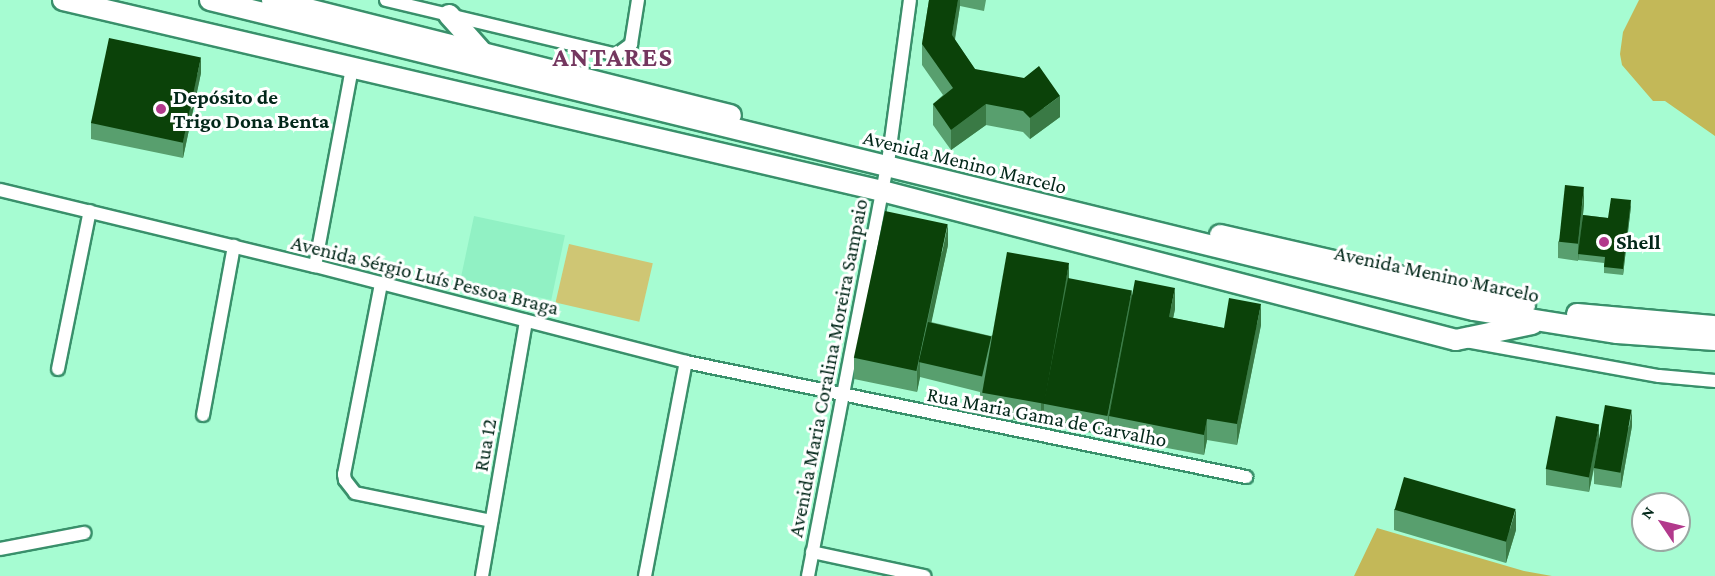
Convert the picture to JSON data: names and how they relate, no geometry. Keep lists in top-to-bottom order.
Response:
{
  "streets": {
    "main road": ["Avenida Menino Marcelo"],
    "street": [
      "Avenida Sérgio Luís Pessoa Braga",
      "Avenida Maria Coralina Moreira Sampaio",
      "Rua Maria Gama de Carvalho",
      "Rua 12"
    ]
  },
  "crossings": [
    ["Avenida Menino Marcelo", "Avenida Maria Coralina Moreira Sampaio"],
    ["Avenida Sérgio Luís Pessoa Braga", "Avenida Maria Coralina Moreira Sampaio"],
    ["Avenida Sérgio Luís Pessoa Braga", "Rua Maria Gama de Carvalho"],
    ["Avenida Sérgio Luís Pessoa Braga", "Rua 12"],
    ["Avenida Maria Coralina Moreira Sampaio", "Rua Maria Gama de Carvalho"]
  ],
  "districts": ["ANTARES"],
  "places": ["Depósito de Trigo Dona Benta", "Shell"],
  "north": "top left"
}
